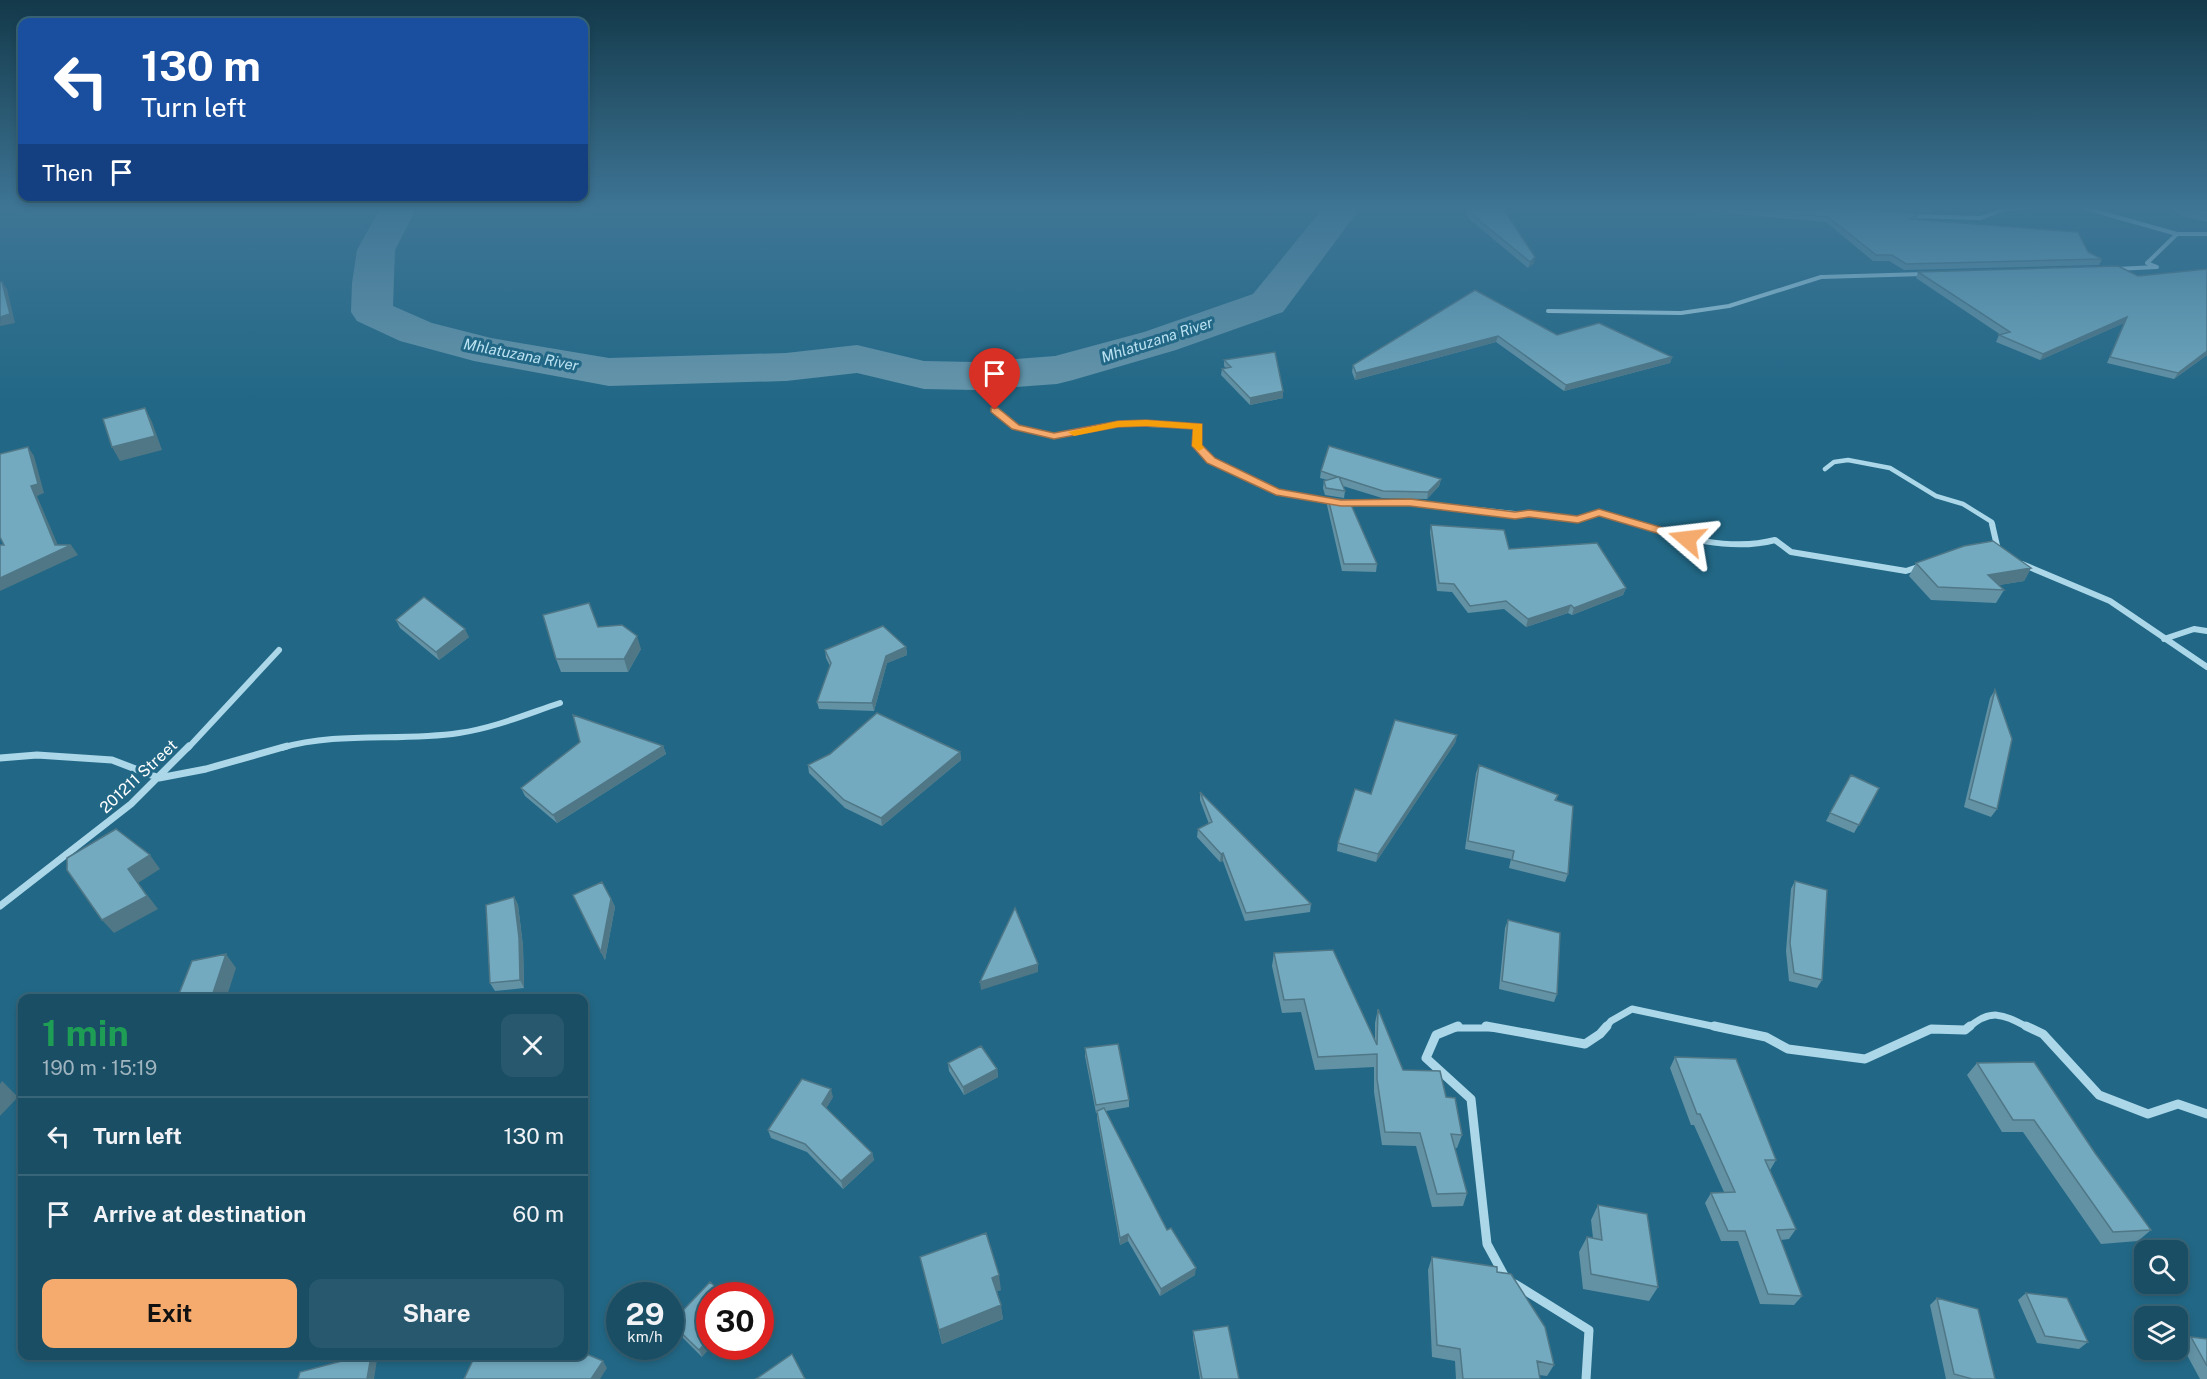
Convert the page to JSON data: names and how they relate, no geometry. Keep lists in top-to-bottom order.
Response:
{
  "streets": {
    "street": ["201211 Street"]
  },
  "water": ["Mhlatuzana River"],
  "page": {
    "turn": ["130 m", "Turn left"],
    "then": "Then",
    "heading": ["1 min", "190 m · 15:19"],
    "list": [
      {
        "name": "Turn left",
        "value": "130 m"
      },
      {
        "name": "Arrive at destination",
        "value": "60 m"
      }
    ],
    "buttons": ["Exit", "Share"],
    "speed": "29 km/h",
    "limit": "30"
  }
}
